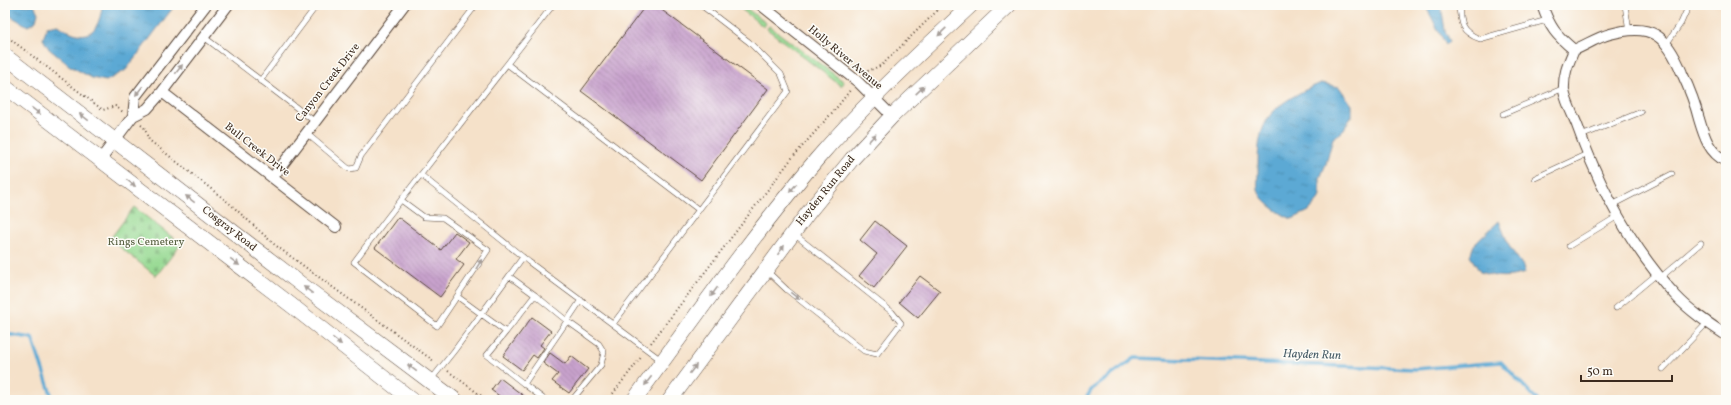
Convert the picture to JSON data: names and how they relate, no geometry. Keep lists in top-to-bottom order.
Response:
{
  "streets": {
    "main road": ["Hayden Run Road", "Cosgray Road"],
    "street": ["Holly River Avenue", "Canyon Creek Drive", "Bull Creek Drive"]
  },
  "crossings": [
    ["Holly River Avenue", "Hayden Run Road"],
    ["Canyon Creek Drive", "Bull Creek Drive"]
  ],
  "water": ["Hayden Run"],
  "parks": ["Rings Cemetery"],
  "scale_bar": "50 m"
}
